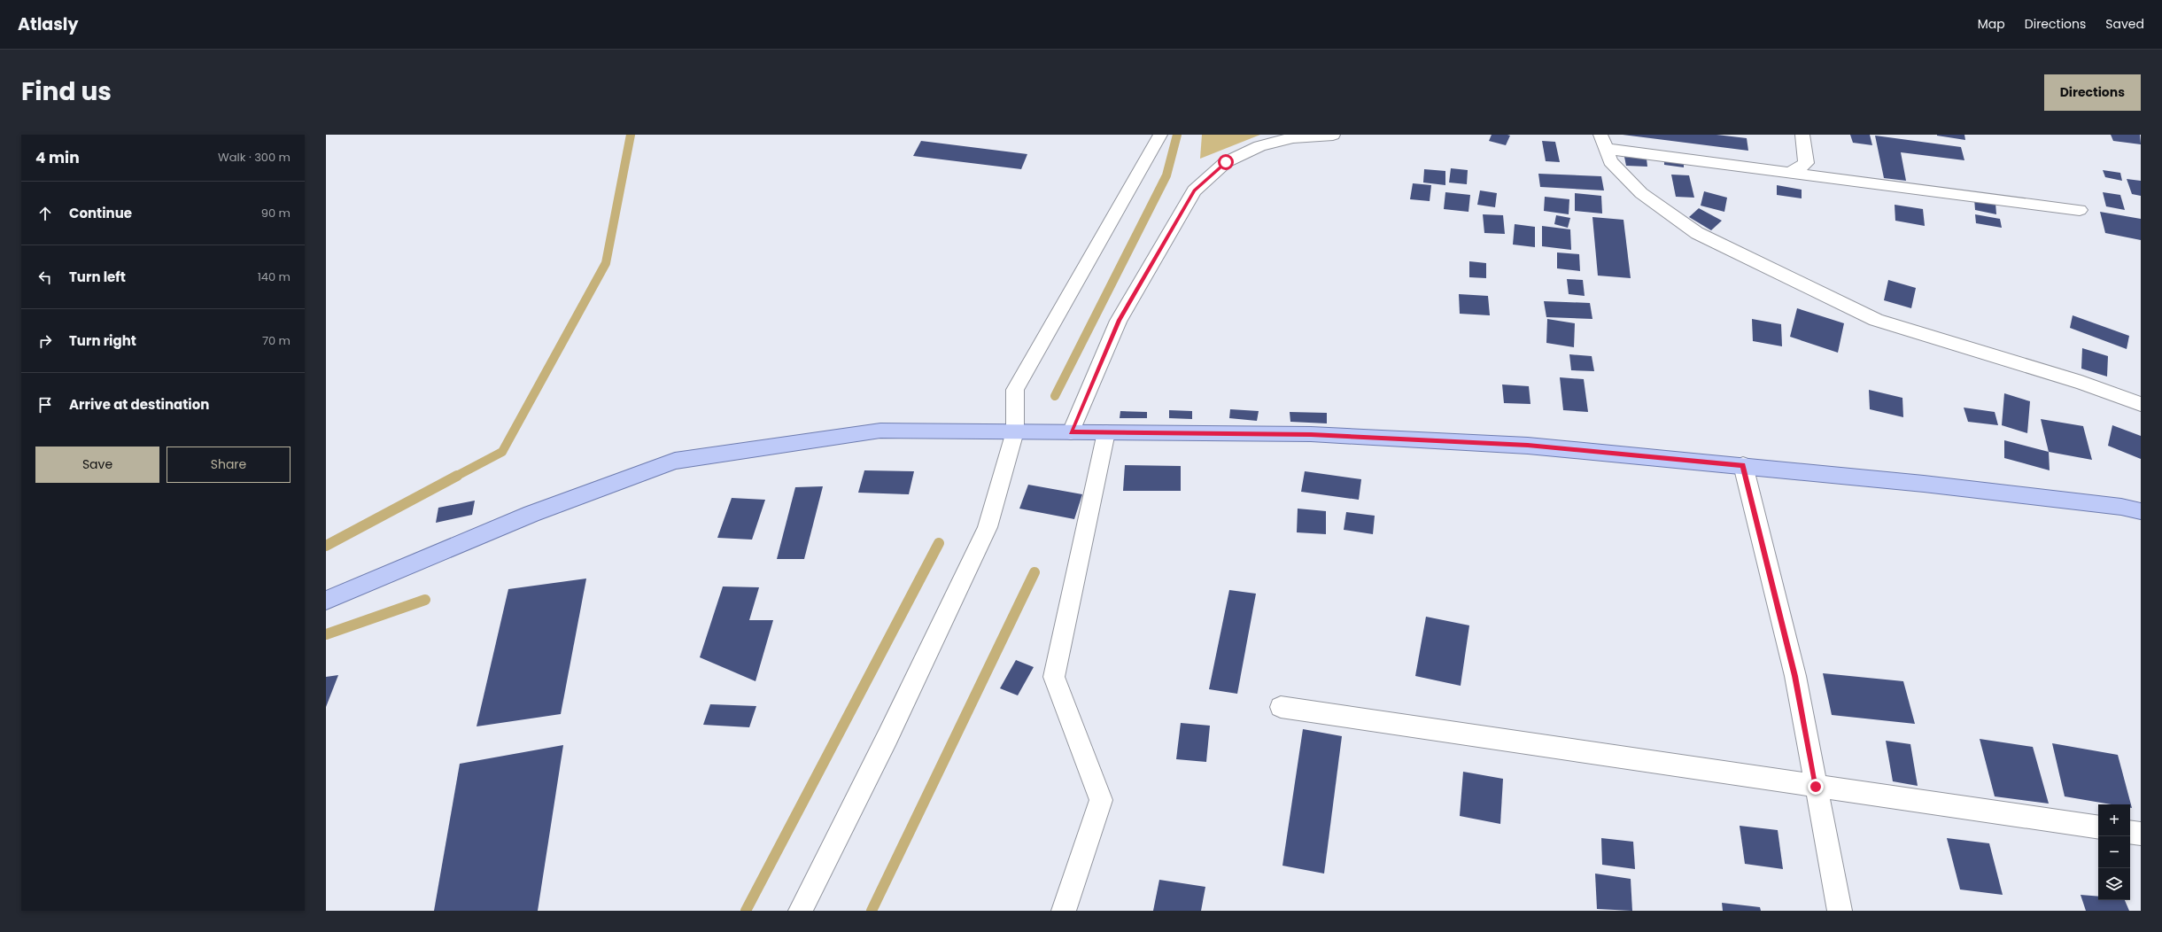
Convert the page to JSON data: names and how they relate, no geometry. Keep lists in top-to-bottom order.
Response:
{
  "page": {
    "header": "Atlasly",
    "nav": ["Map", "Directions", "Saved"],
    "title": "Find us",
    "buttons": [
      "Directions",
      ["Save", "Share"]
    ],
    "heading": ["4 min", "Walk · 300 m"],
    "list": [
      ["Continue", "90 m"],
      ["Turn left", "140 m"],
      ["Turn right", "70 m"],
      "Arrive at destination"
    ],
    "map_buttons": ["+", "−"]
  }
}
